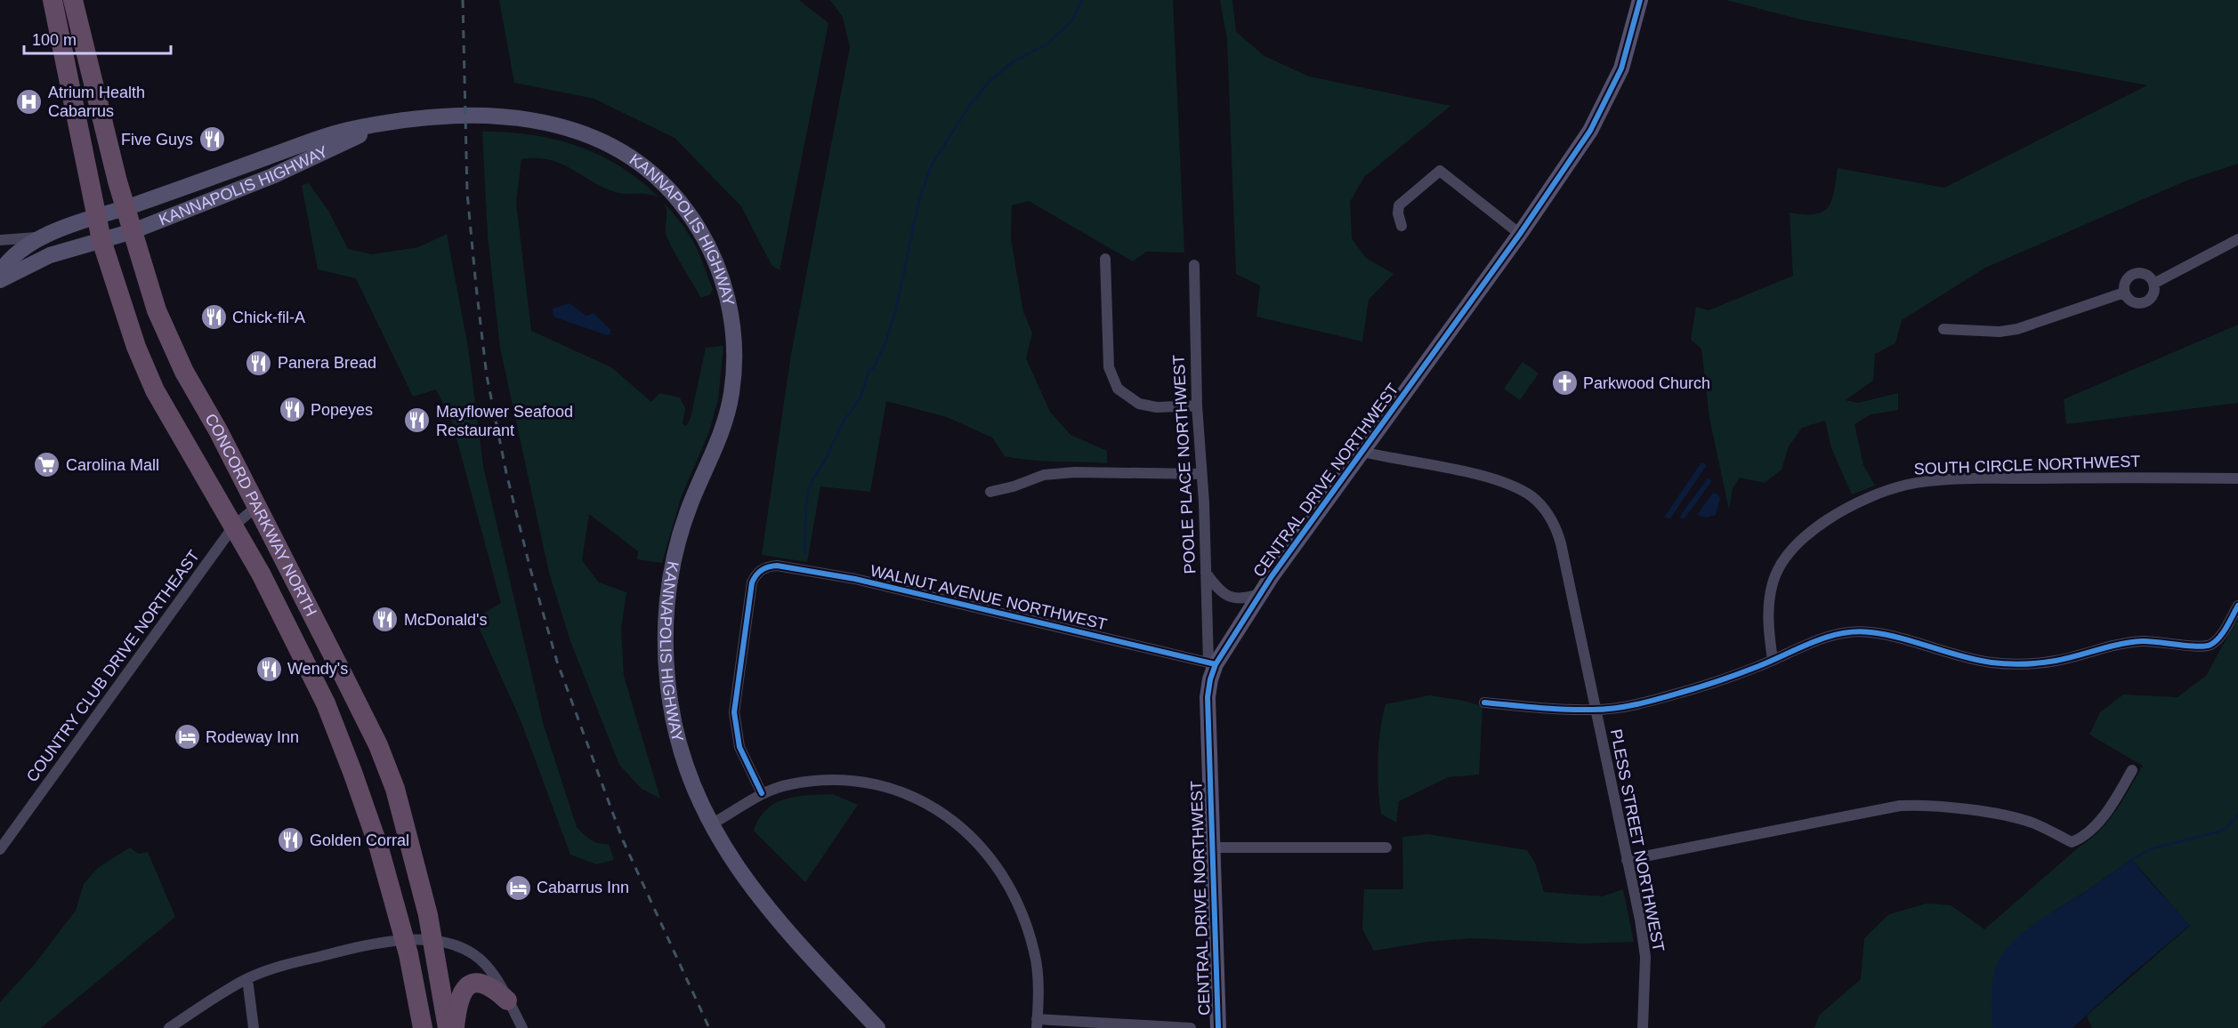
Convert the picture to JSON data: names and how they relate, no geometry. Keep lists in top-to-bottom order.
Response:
{
  "streets": {
    "highway": ["CONCORD PARKWAY NORTH"],
    "main road": ["KANNAPOLIS HIGHWAY", "CENTRAL DRIVE NORTHWEST"],
    "street": [
      "POOLE PLACE NORTHWEST",
      "SOUTH CIRCLE NORTHWEST",
      "WALNUT AVENUE NORTHWEST",
      "COUNTRY CLUB DRIVE NORTHEAST",
      "PLESS STREET NORTHWEST"
    ]
  },
  "crossings": [
    ["KANNAPOLIS HIGHWAY", "CONCORD PARKWAY NORTH"],
    ["POOLE PLACE NORTHWEST", "CENTRAL DRIVE NORTHWEST"],
    ["POOLE PLACE NORTHWEST", "WALNUT AVENUE NORTHWEST"],
    ["CENTRAL DRIVE NORTHWEST", "WALNUT AVENUE NORTHWEST"],
    ["CENTRAL DRIVE NORTHWEST", "PLESS STREET NORTHWEST"],
    ["CONCORD PARKWAY NORTH", "COUNTRY CLUB DRIVE NORTHEAST"]
  ],
  "places": {
    "hospital": ["Atrium Health Cabarrus"],
    "restaurant": [
      "Five Guys",
      "Chick-fil-A",
      "Panera Bread",
      "Popeyes",
      "Mayflower Seafood Restaurant",
      "McDonald's",
      "Wendy's",
      "Golden Corral"
    ],
    "church": ["Parkwood Church"],
    "supermarket": ["Carolina Mall"],
    "hotel": ["Rodeway Inn", "Cabarrus Inn"]
  },
  "scale_bar": "100 m"
}
